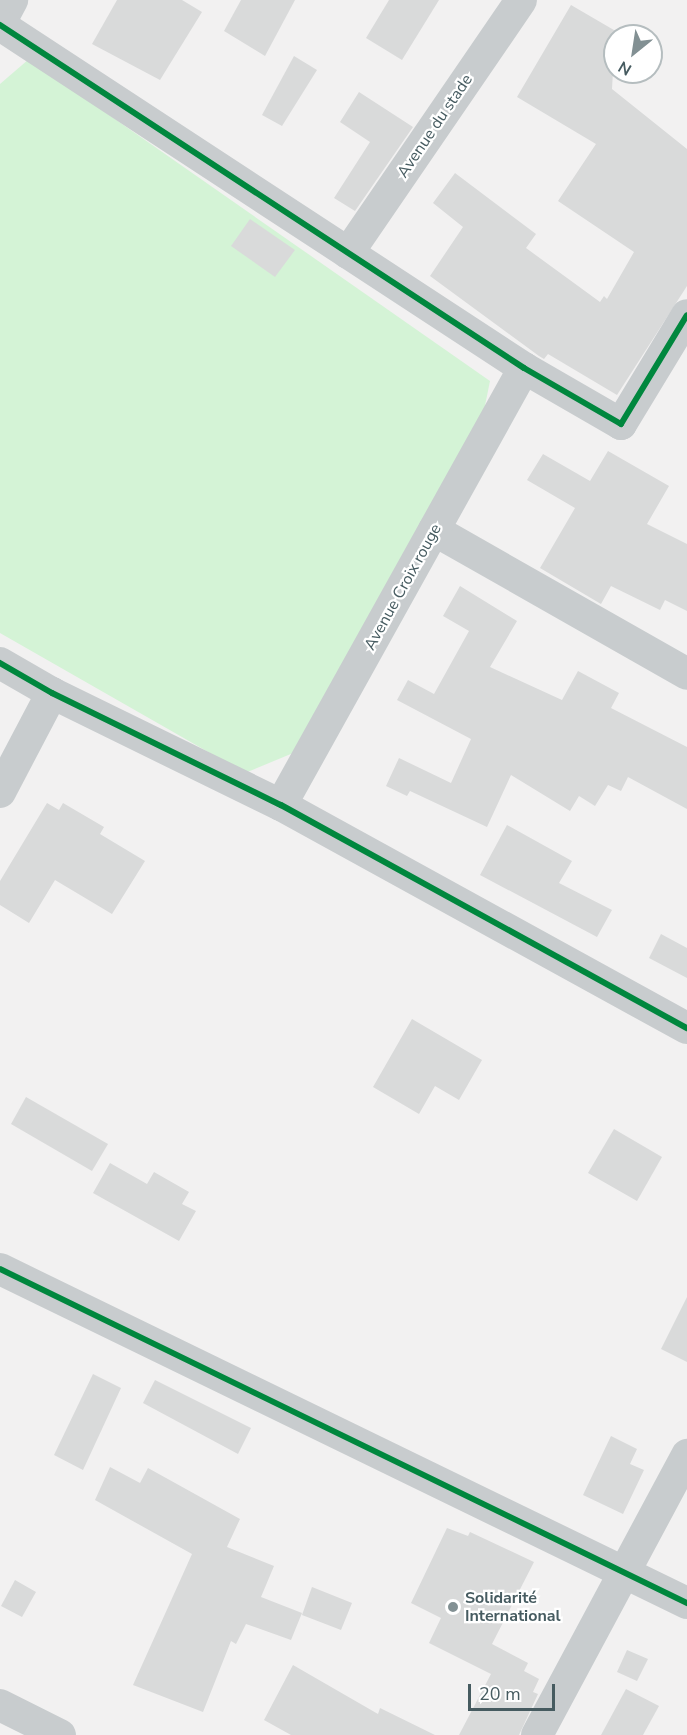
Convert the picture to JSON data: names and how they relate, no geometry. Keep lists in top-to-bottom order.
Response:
{
  "streets": {
    "street": ["Avenue du stade", "Avenue Croix rouge"]
  },
  "places": ["Solidarité International"],
  "scale_bar": "20 m",
  "north": "bottom left"
}
